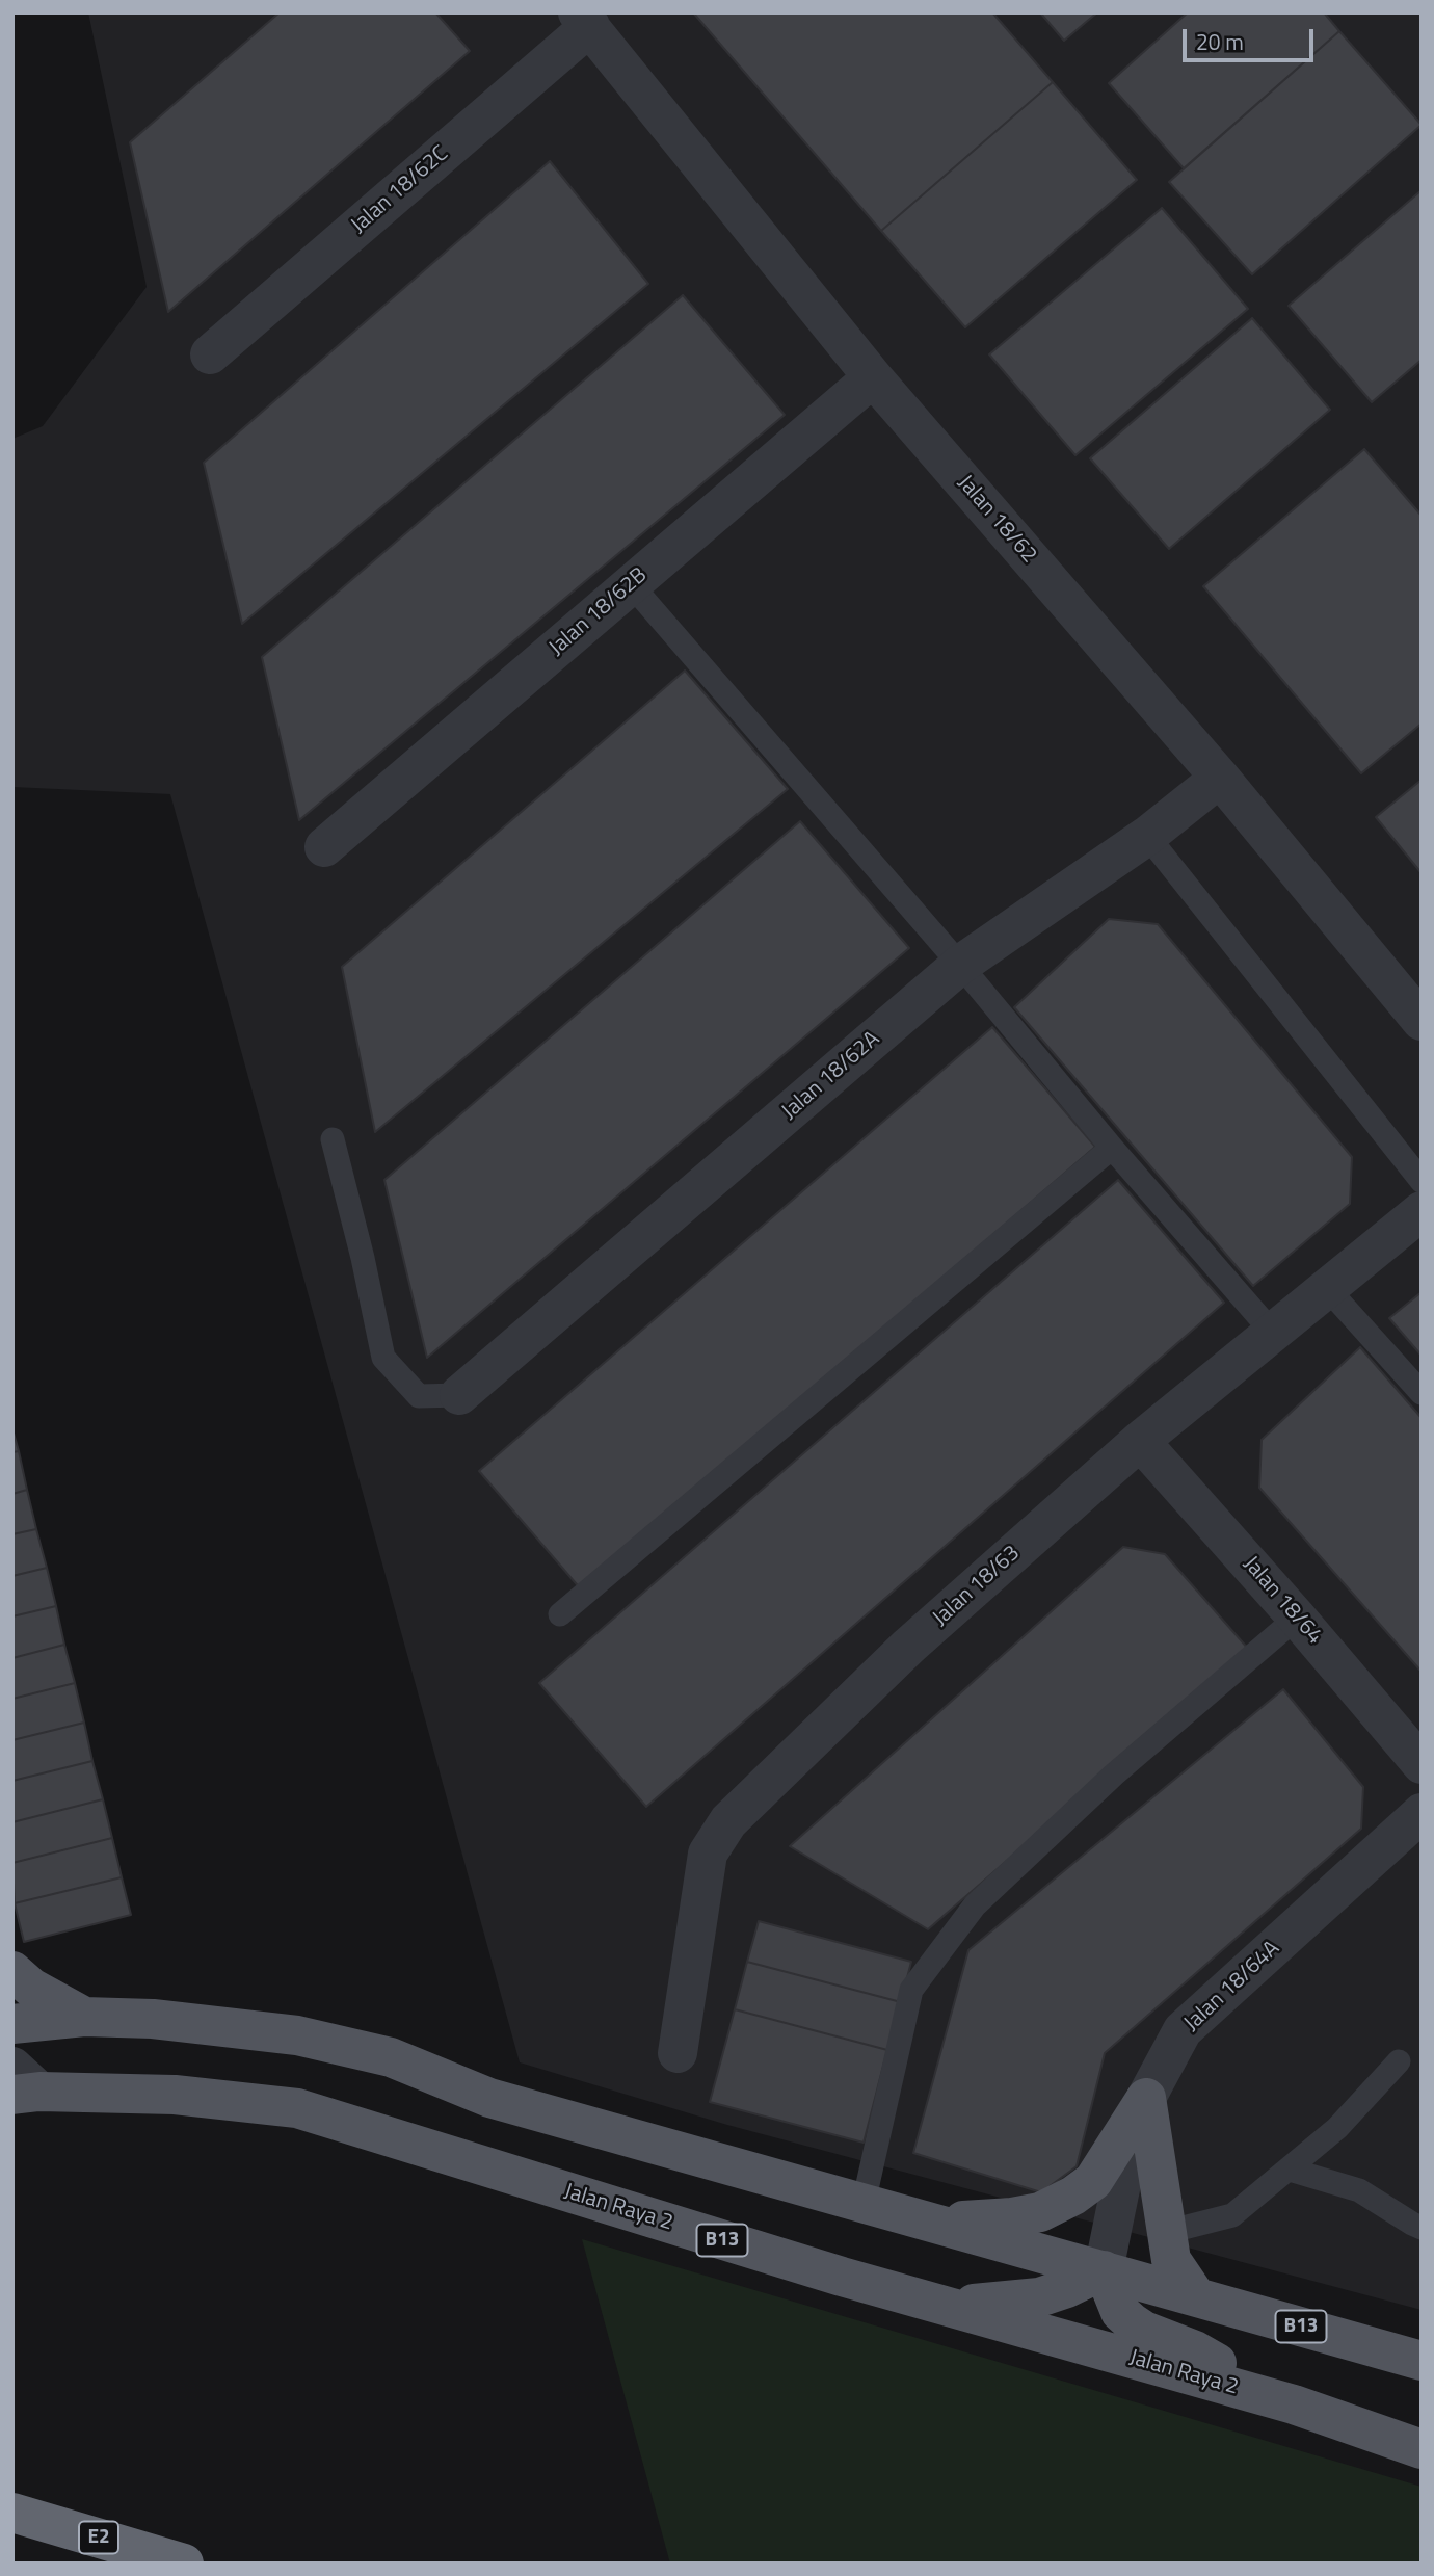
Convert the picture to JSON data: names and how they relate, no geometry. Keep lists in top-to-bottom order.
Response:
{
  "streets": {
    "highway": ["E2"],
    "main road": ["Jalan Raya 2", "B13"],
    "street": [
      "Jalan 18/62C",
      "Jalan 18/62",
      "Jalan 18/62B",
      "Jalan 18/62A",
      "Jalan 18/63",
      "Jalan 18/64",
      "Jalan 18/64A"
    ]
  },
  "crossings": [
    ["Jalan 18/62C", "Jalan 18/62"],
    ["Jalan 18/62", "Jalan 18/62B"],
    ["Jalan 18/62", "Jalan 18/62A"],
    ["Jalan 18/63", "Jalan 18/64"],
    ["Jalan 18/64A", "B13"]
  ],
  "scale_bar": "20 m"
}
